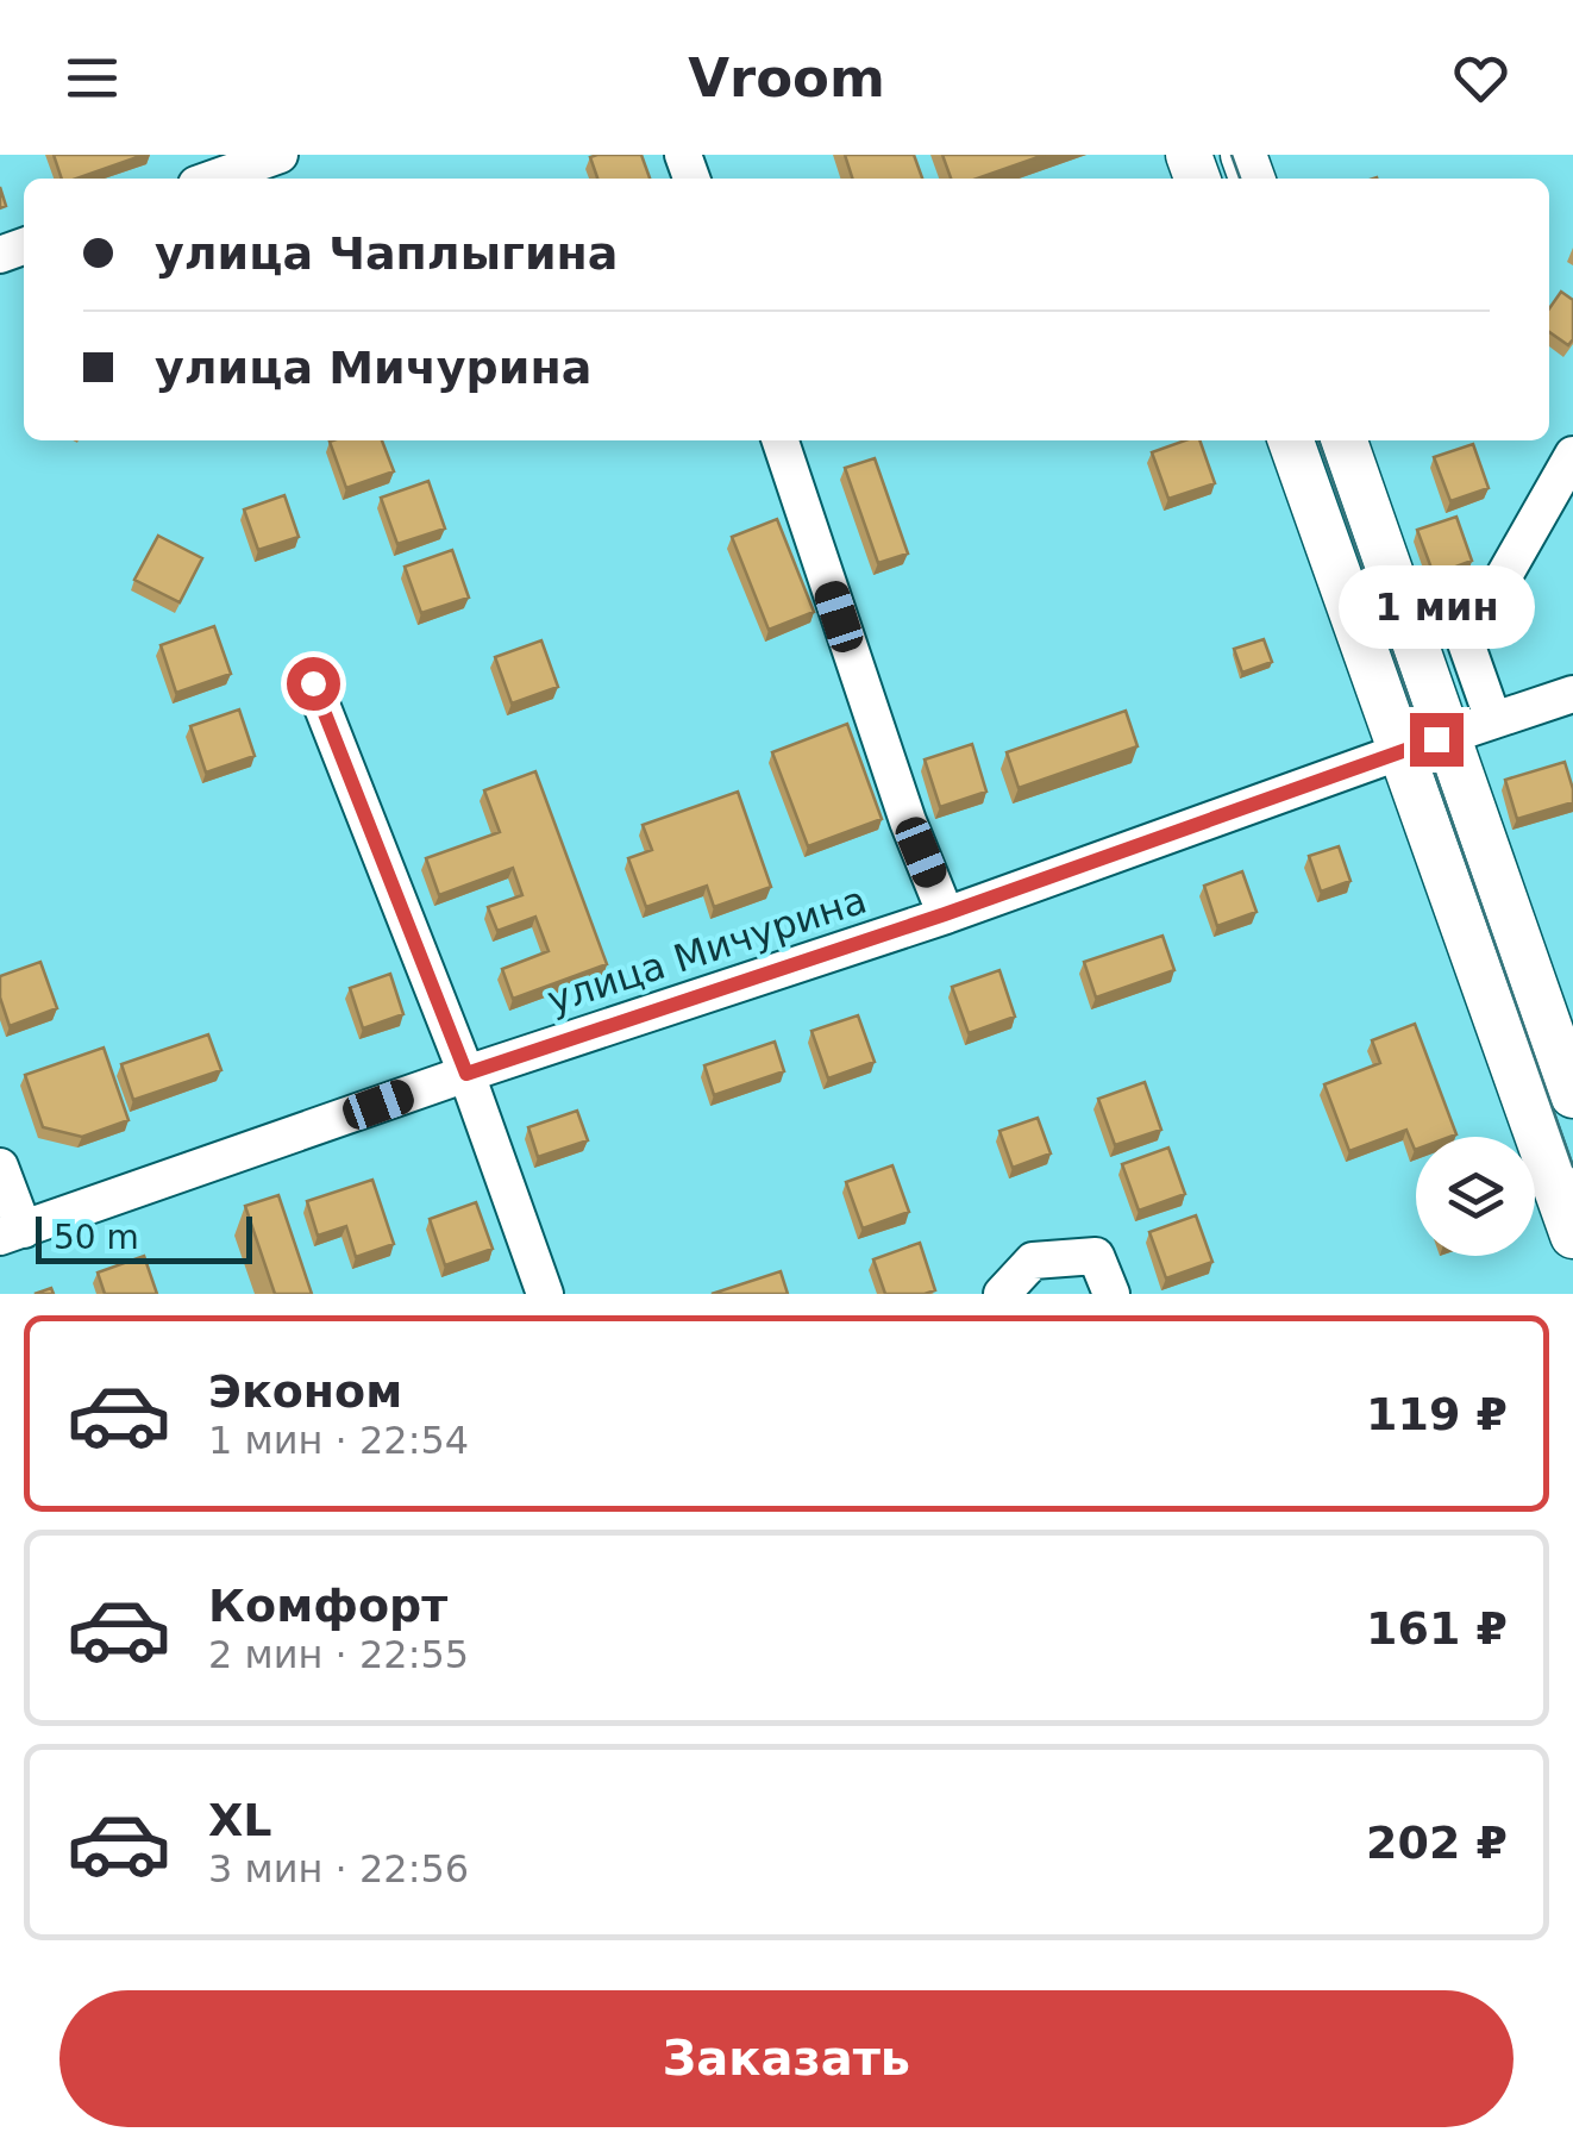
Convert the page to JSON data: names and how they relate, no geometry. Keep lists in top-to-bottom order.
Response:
{
  "streets": {
    "street": ["улица Мичурина"]
  },
  "scale_bar": "50 m",
  "page": {
    "header": "Vroom",
    "banner": ["улица Чаплыгина", "улица Мичурина"],
    "bubble": "1 мин",
    "scale": "50 m",
    "list": [
      {
        "name": "Эконом",
        "note": "1 мин · 22:54",
        "value": "119 ₽"
      },
      {
        "name": "Комфорт",
        "note": "2 мин · 22:55",
        "value": "161 ₽"
      },
      {
        "name": "XL",
        "note": "3 мин · 22:56",
        "value": "202 ₽"
      }
    ],
    "buttons": "Заказать"
  }
}
